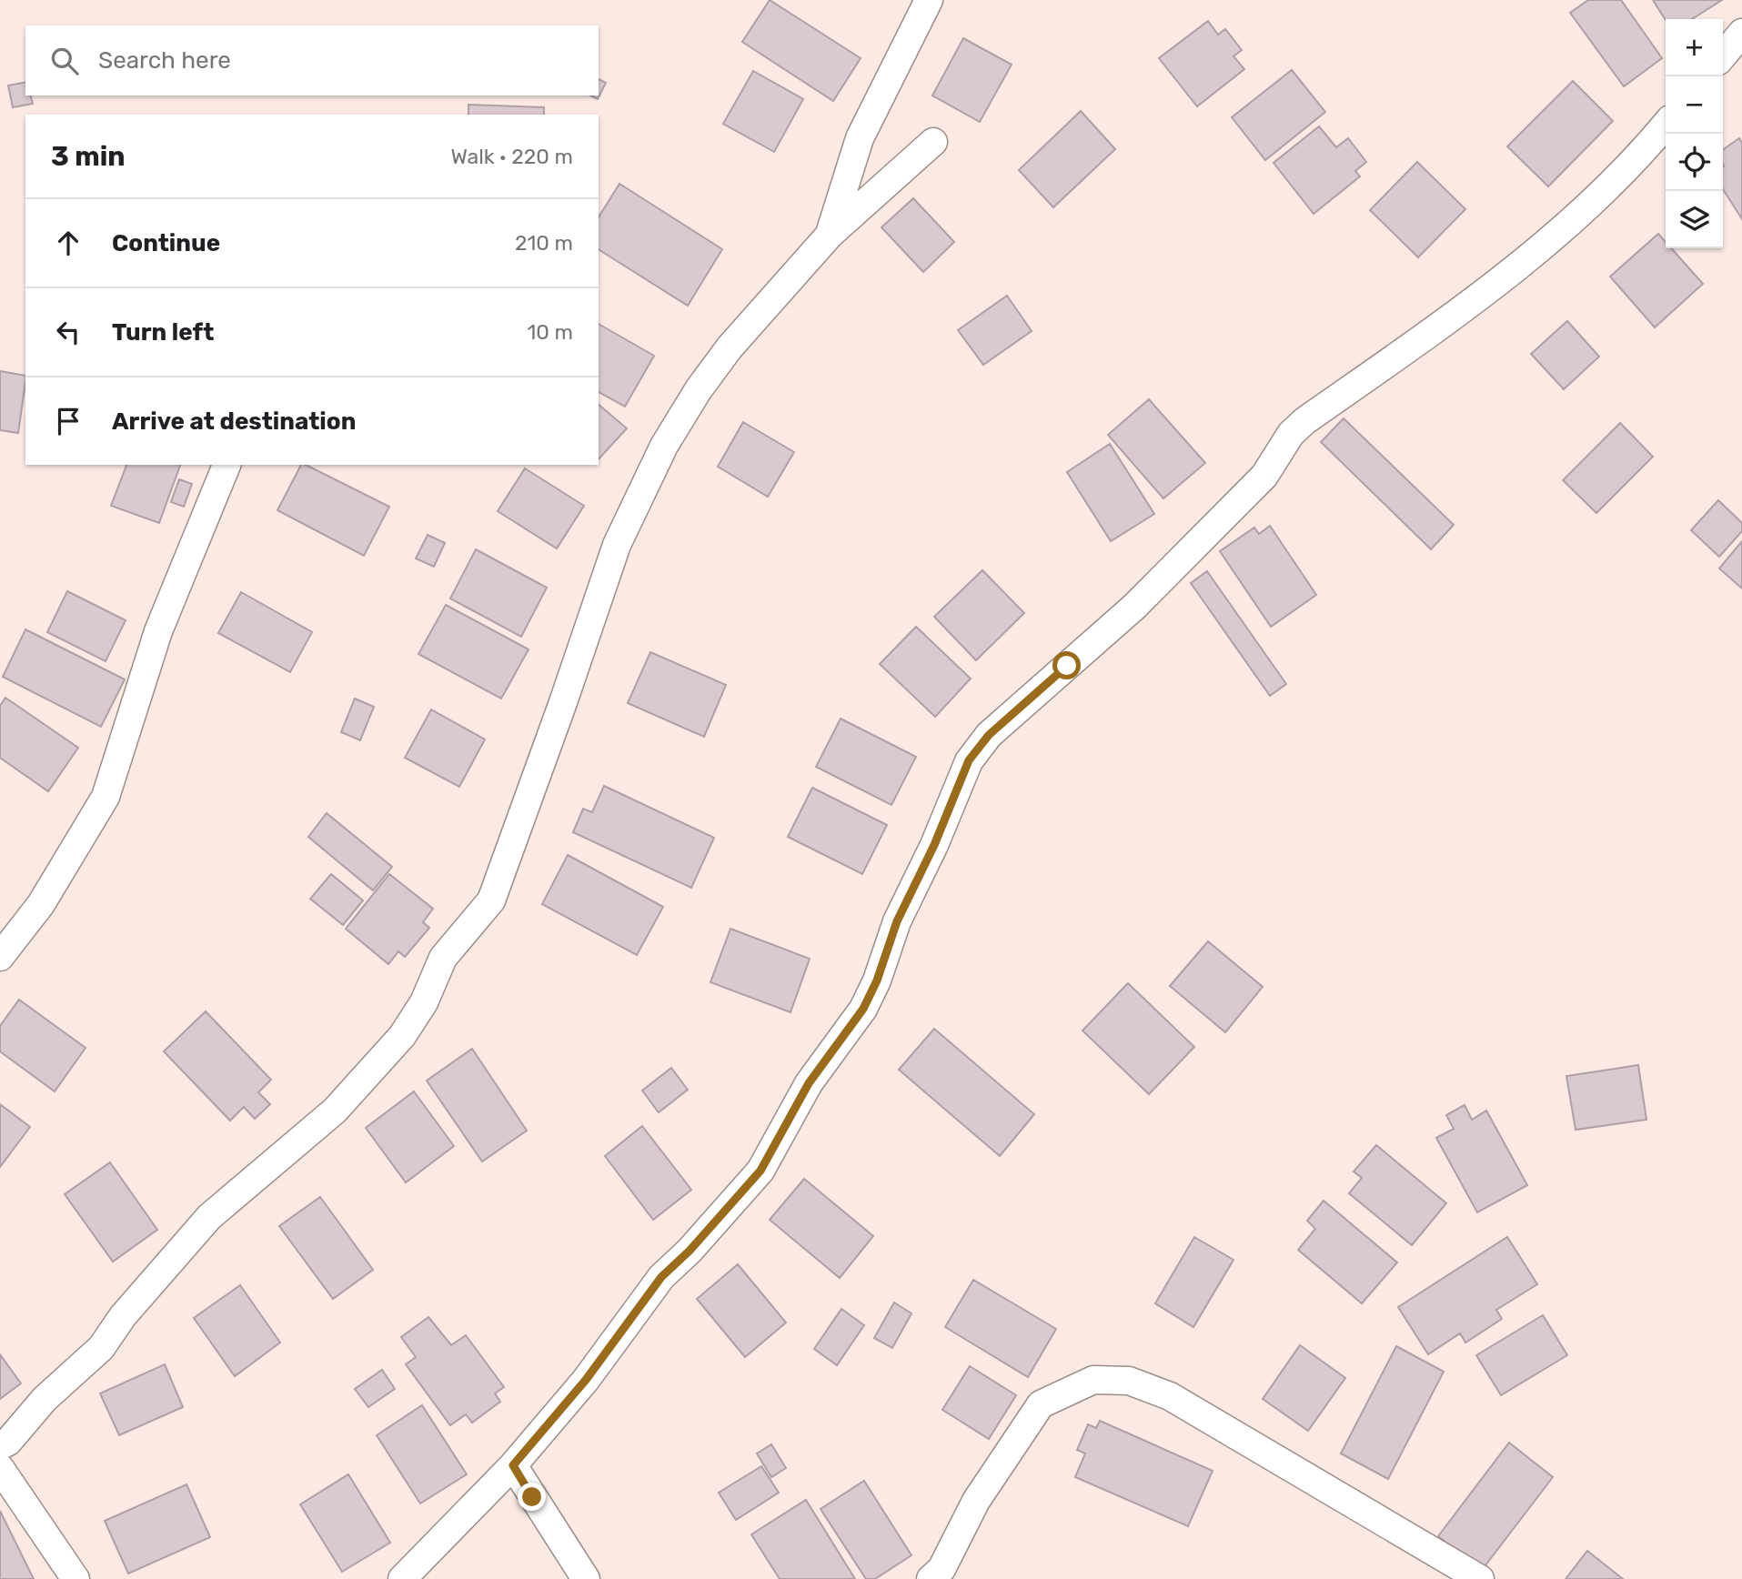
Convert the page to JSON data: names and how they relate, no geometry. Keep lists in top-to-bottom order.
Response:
{
  "page": {
    "map_buttons": ["+", "−"],
    "search": "Search here",
    "heading": ["3 min", "Walk · 220 m"],
    "list": [
      ["Continue", "210 m"],
      ["Turn left", "10 m"],
      "Arrive at destination"
    ]
  }
}
